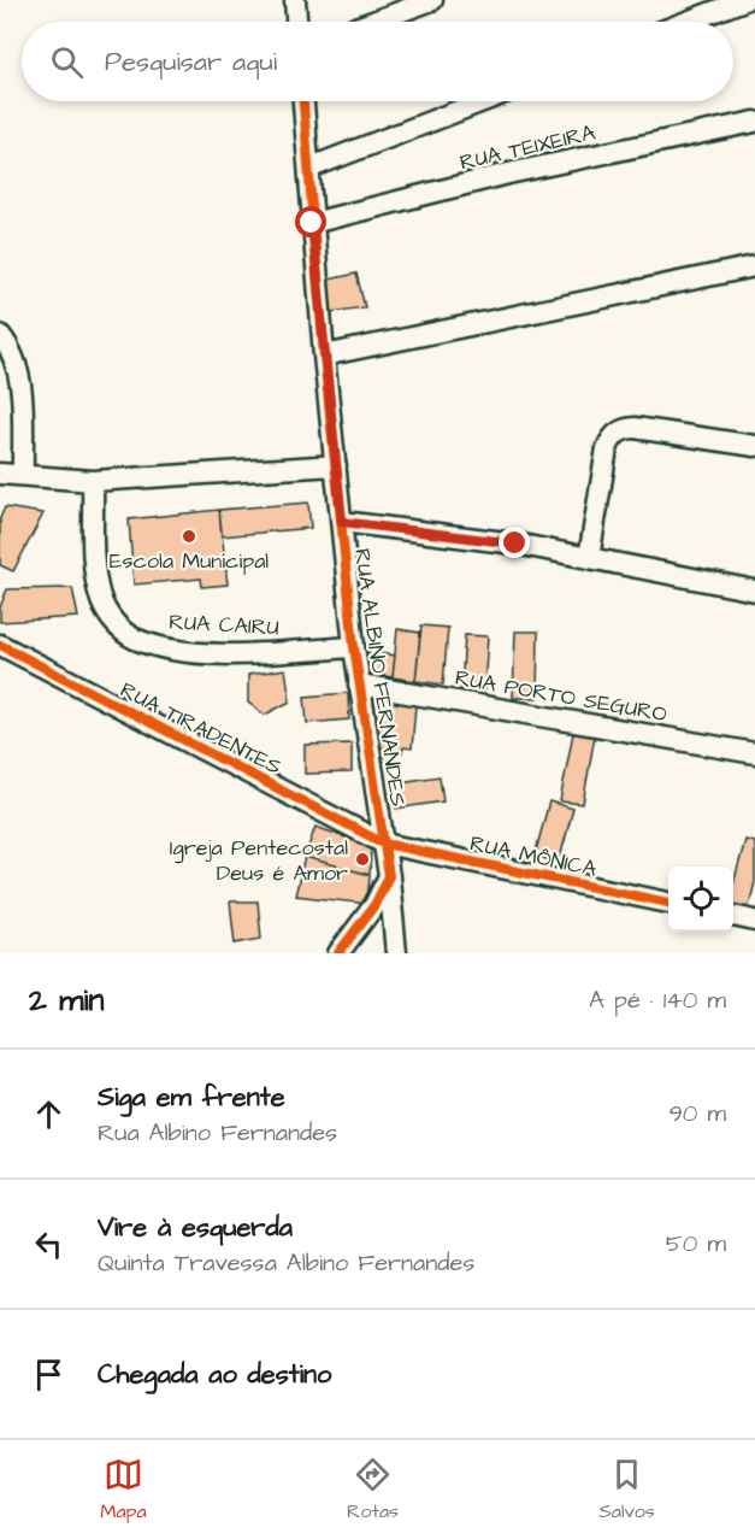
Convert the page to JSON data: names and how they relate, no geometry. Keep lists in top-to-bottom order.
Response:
{
  "streets": {
    "street": [
      "RUA TEIXEIRA",
      "RUA CAIRU",
      "RUA ALBINO FERNANDES",
      "RUA PORTO SEGURO",
      "RUA TIRADENTES",
      "RUA MÔNICA"
    ]
  },
  "crossings": [
    ["RUA TEIXEIRA", "RUA ALBINO FERNANDES"],
    ["RUA CAIRU", "RUA ALBINO FERNANDES"],
    ["RUA ALBINO FERNANDES", "RUA PORTO SEGURO"],
    ["RUA ALBINO FERNANDES", "RUA TIRADENTES"],
    ["RUA ALBINO FERNANDES", "RUA MÔNICA"],
    ["RUA TIRADENTES", "RUA MÔNICA"]
  ],
  "places": ["Escola Municipal", "Igreja Pentecostal Deus é Amor"],
  "page": {
    "search": "Pesquisar aqui",
    "heading": ["2 min", "A pé · 140 m"],
    "list": [
      ["Siga em frente", "Rua Albino Fernandes", "90 m"],
      ["Vire à esquerda", "Quinta Travessa Albino Fernandes", "50 m"],
      "Chegada ao destino"
    ],
    "nav": ["Mapa", "Rotas", "Salvos"]
  }
}
